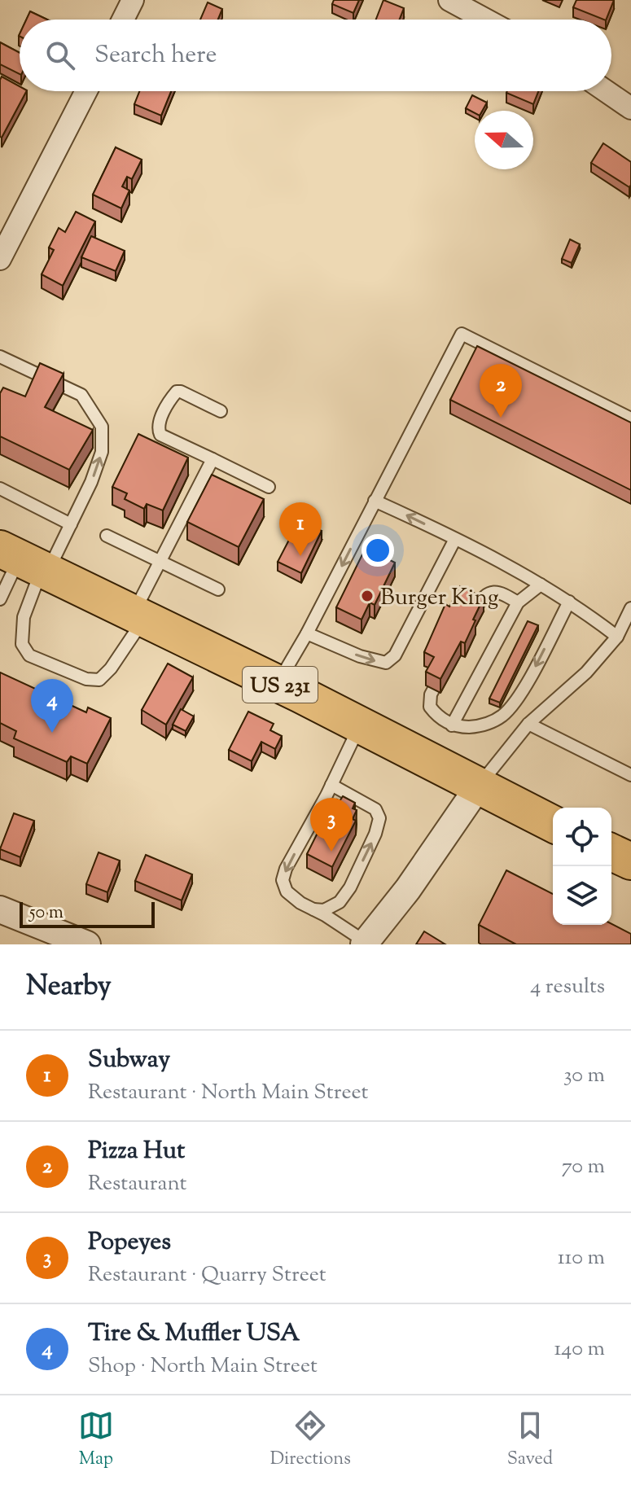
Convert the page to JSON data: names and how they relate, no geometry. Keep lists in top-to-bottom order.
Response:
{
  "streets": {
    "highway": ["US 231"]
  },
  "places": ["Burger King"],
  "scale_bar": "50 m",
  "north": "left",
  "page": {
    "search": "Search here",
    "pins": [
      "2",
      "1",
      "4",
      "3"
    ],
    "scale": "50 m",
    "heading": ["Nearby", "4 results"],
    "list": [
      {
        "mark": "1",
        "name": "Subway",
        "note": "Restaurant · North Main Street",
        "value": "30 m"
      },
      {
        "mark": "2",
        "name": "Pizza Hut",
        "note": "Restaurant",
        "value": "70 m"
      },
      {
        "mark": "3",
        "name": "Popeyes",
        "note": "Restaurant · Quarry Street",
        "value": "110 m"
      },
      {
        "mark": "4",
        "name": "Tire & Muffler USA",
        "note": "Shop · North Main Street",
        "value": "140 m"
      }
    ],
    "nav": ["Map", "Directions", "Saved"]
  }
}
